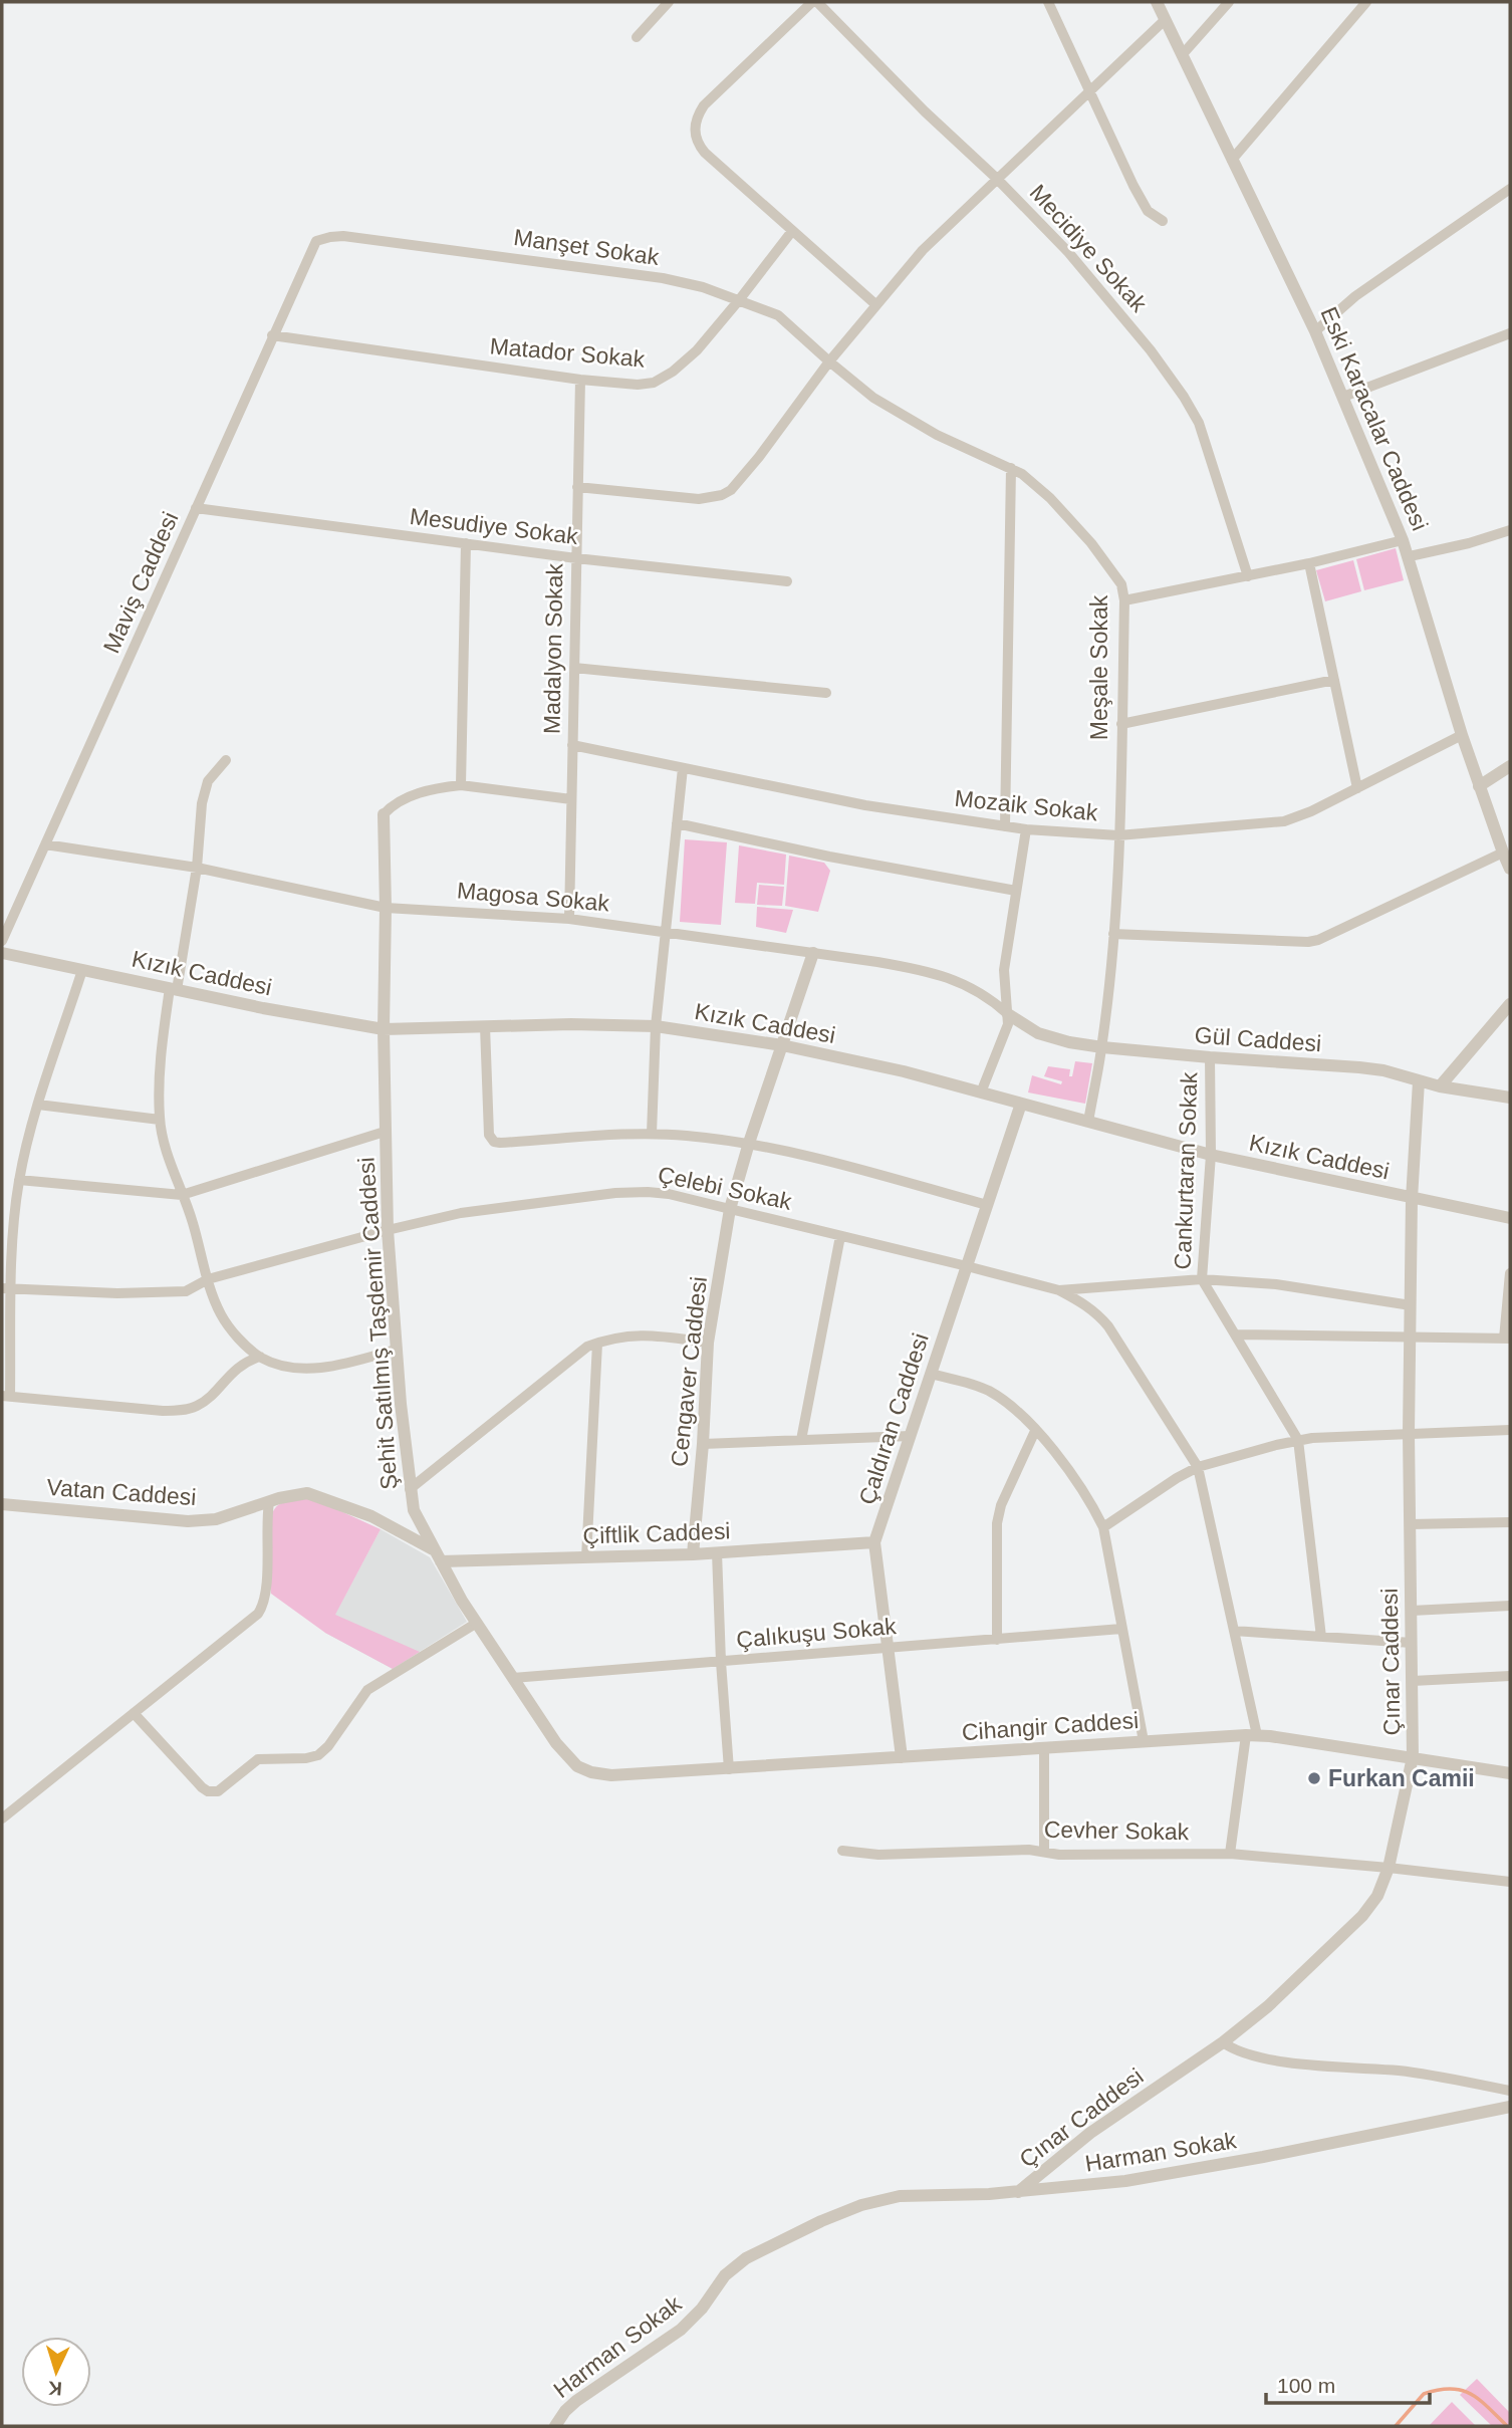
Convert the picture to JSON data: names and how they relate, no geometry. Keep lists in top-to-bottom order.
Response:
{
  "streets": {
    "street": [
      "Manşet Sokak",
      "Mecidiye Sokak",
      "Matador Sokak",
      "Eski Karacalar Caddesi",
      "Mesudiye Sokak",
      "Maviş Caddesi",
      "Madalyon Sokak",
      "Meşale Sokak",
      "Mozaik Sokak",
      "Magosa Sokak",
      "Kızık Caddesi",
      "Gül Caddesi",
      "Cankurtaran Sokak",
      "Çelebi Sokak",
      "Şehit Satılmış Taşdemir Caddesi",
      "Cengaver Caddesi",
      "Çaldıran Caddesi",
      "Vatan Caddesi",
      "Çiftlik Caddesi",
      "Çalıkuşu Sokak",
      "Çınar Caddesi",
      "Cihangir Caddesi",
      "Cevher Sokak",
      "Harman Sokak"
    ]
  },
  "crossings": [
    ["Manşet Sokak", "Matador Sokak"],
    ["Manşet Sokak", "Maviş Caddesi"],
    ["Manşet Sokak", "Meşale Sokak"],
    ["Matador Sokak", "Maviş Caddesi"],
    ["Matador Sokak", "Madalyon Sokak"],
    ["Eski Karacalar Caddesi", "Mozaik Sokak"],
    ["Mesudiye Sokak", "Maviş Caddesi"],
    ["Mesudiye Sokak", "Madalyon Sokak"],
    ["Maviş Caddesi", "Magosa Sokak"],
    ["Madalyon Sokak", "Mozaik Sokak"],
    ["Madalyon Sokak", "Magosa Sokak"],
    ["Meşale Sokak", "Mozaik Sokak"],
    ["Meşale Sokak", "Kızık Caddesi"],
    ["Meşale Sokak", "Gül Caddesi"],
    ["Magosa Sokak", "Gül Caddesi"],
    ["Magosa Sokak", "Şehit Satılmış Taşdemir Caddesi"],
    ["Magosa Sokak", "Cengaver Caddesi"],
    ["Kızık Caddesi", "Cankurtaran Sokak"],
    ["Kızık Caddesi", "Şehit Satılmış Taşdemir Caddesi"],
    ["Kızık Caddesi", "Cengaver Caddesi"],
    ["Kızık Caddesi", "Çaldıran Caddesi"],
    ["Kızık Caddesi", "Çınar Caddesi"],
    ["Gül Caddesi", "Cankurtaran Sokak"],
    ["Gül Caddesi", "Çınar Caddesi"],
    ["Çelebi Sokak", "Şehit Satılmış Taşdemir Caddesi"],
    ["Çelebi Sokak", "Cengaver Caddesi"],
    ["Çelebi Sokak", "Çaldıran Caddesi"],
    ["Şehit Satılmış Taşdemir Caddesi", "Vatan Caddesi"],
    ["Şehit Satılmış Taşdemir Caddesi", "Çiftlik Caddesi"],
    ["Şehit Satılmış Taşdemir Caddesi", "Çalıkuşu Sokak"],
    ["Şehit Satılmış Taşdemir Caddesi", "Cihangir Caddesi"],
    ["Cengaver Caddesi", "Çiftlik Caddesi"],
    ["Çaldıran Caddesi", "Çiftlik Caddesi"],
    ["Çaldıran Caddesi", "Çalıkuşu Sokak"],
    ["Çaldıran Caddesi", "Cihangir Caddesi"],
    ["Çınar Caddesi", "Cihangir Caddesi"],
    ["Çınar Caddesi", "Cevher Sokak"],
    ["Çınar Caddesi", "Harman Sokak"]
  ],
  "places": ["Furkan Camii"],
  "scale_bar": "100 m",
  "north": "bottom"
}
